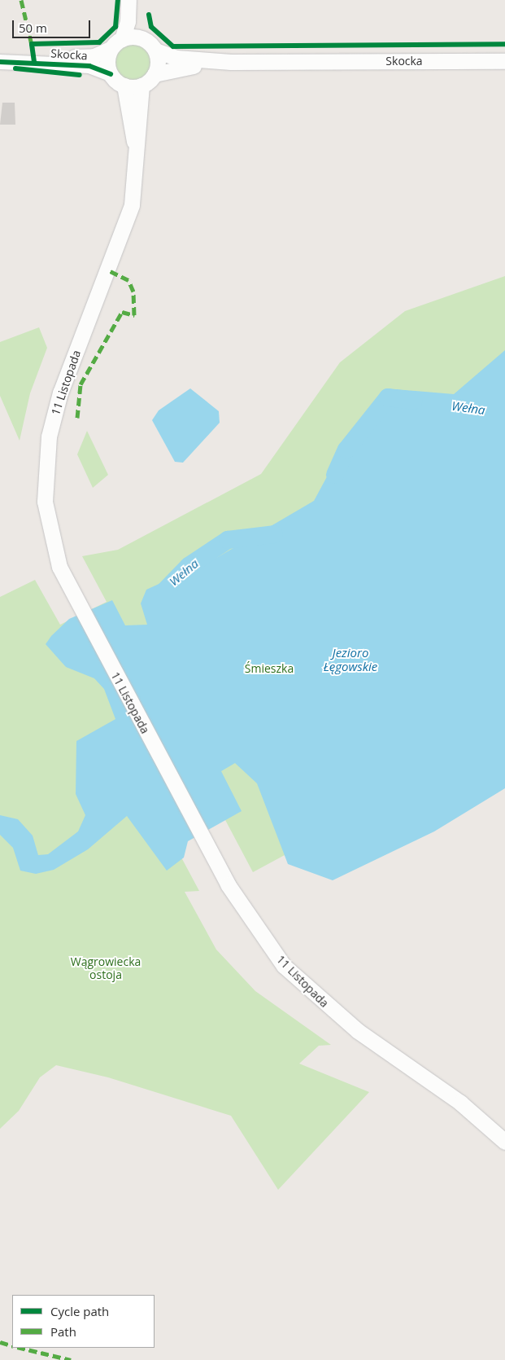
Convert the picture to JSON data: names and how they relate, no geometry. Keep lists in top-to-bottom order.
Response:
{
  "streets": {
    "main road": ["Skocka", "11 Listopada"]
  },
  "crossings": [
    ["Skocka", "11 Listopada"]
  ],
  "water": ["Wełna", "Jezioro Łęgowskie"],
  "parks": ["Śmieszka", "Wągrowiecka ostoja"],
  "legend": ["Cycle path", "Path"],
  "scale_bar": "50 m"
}
